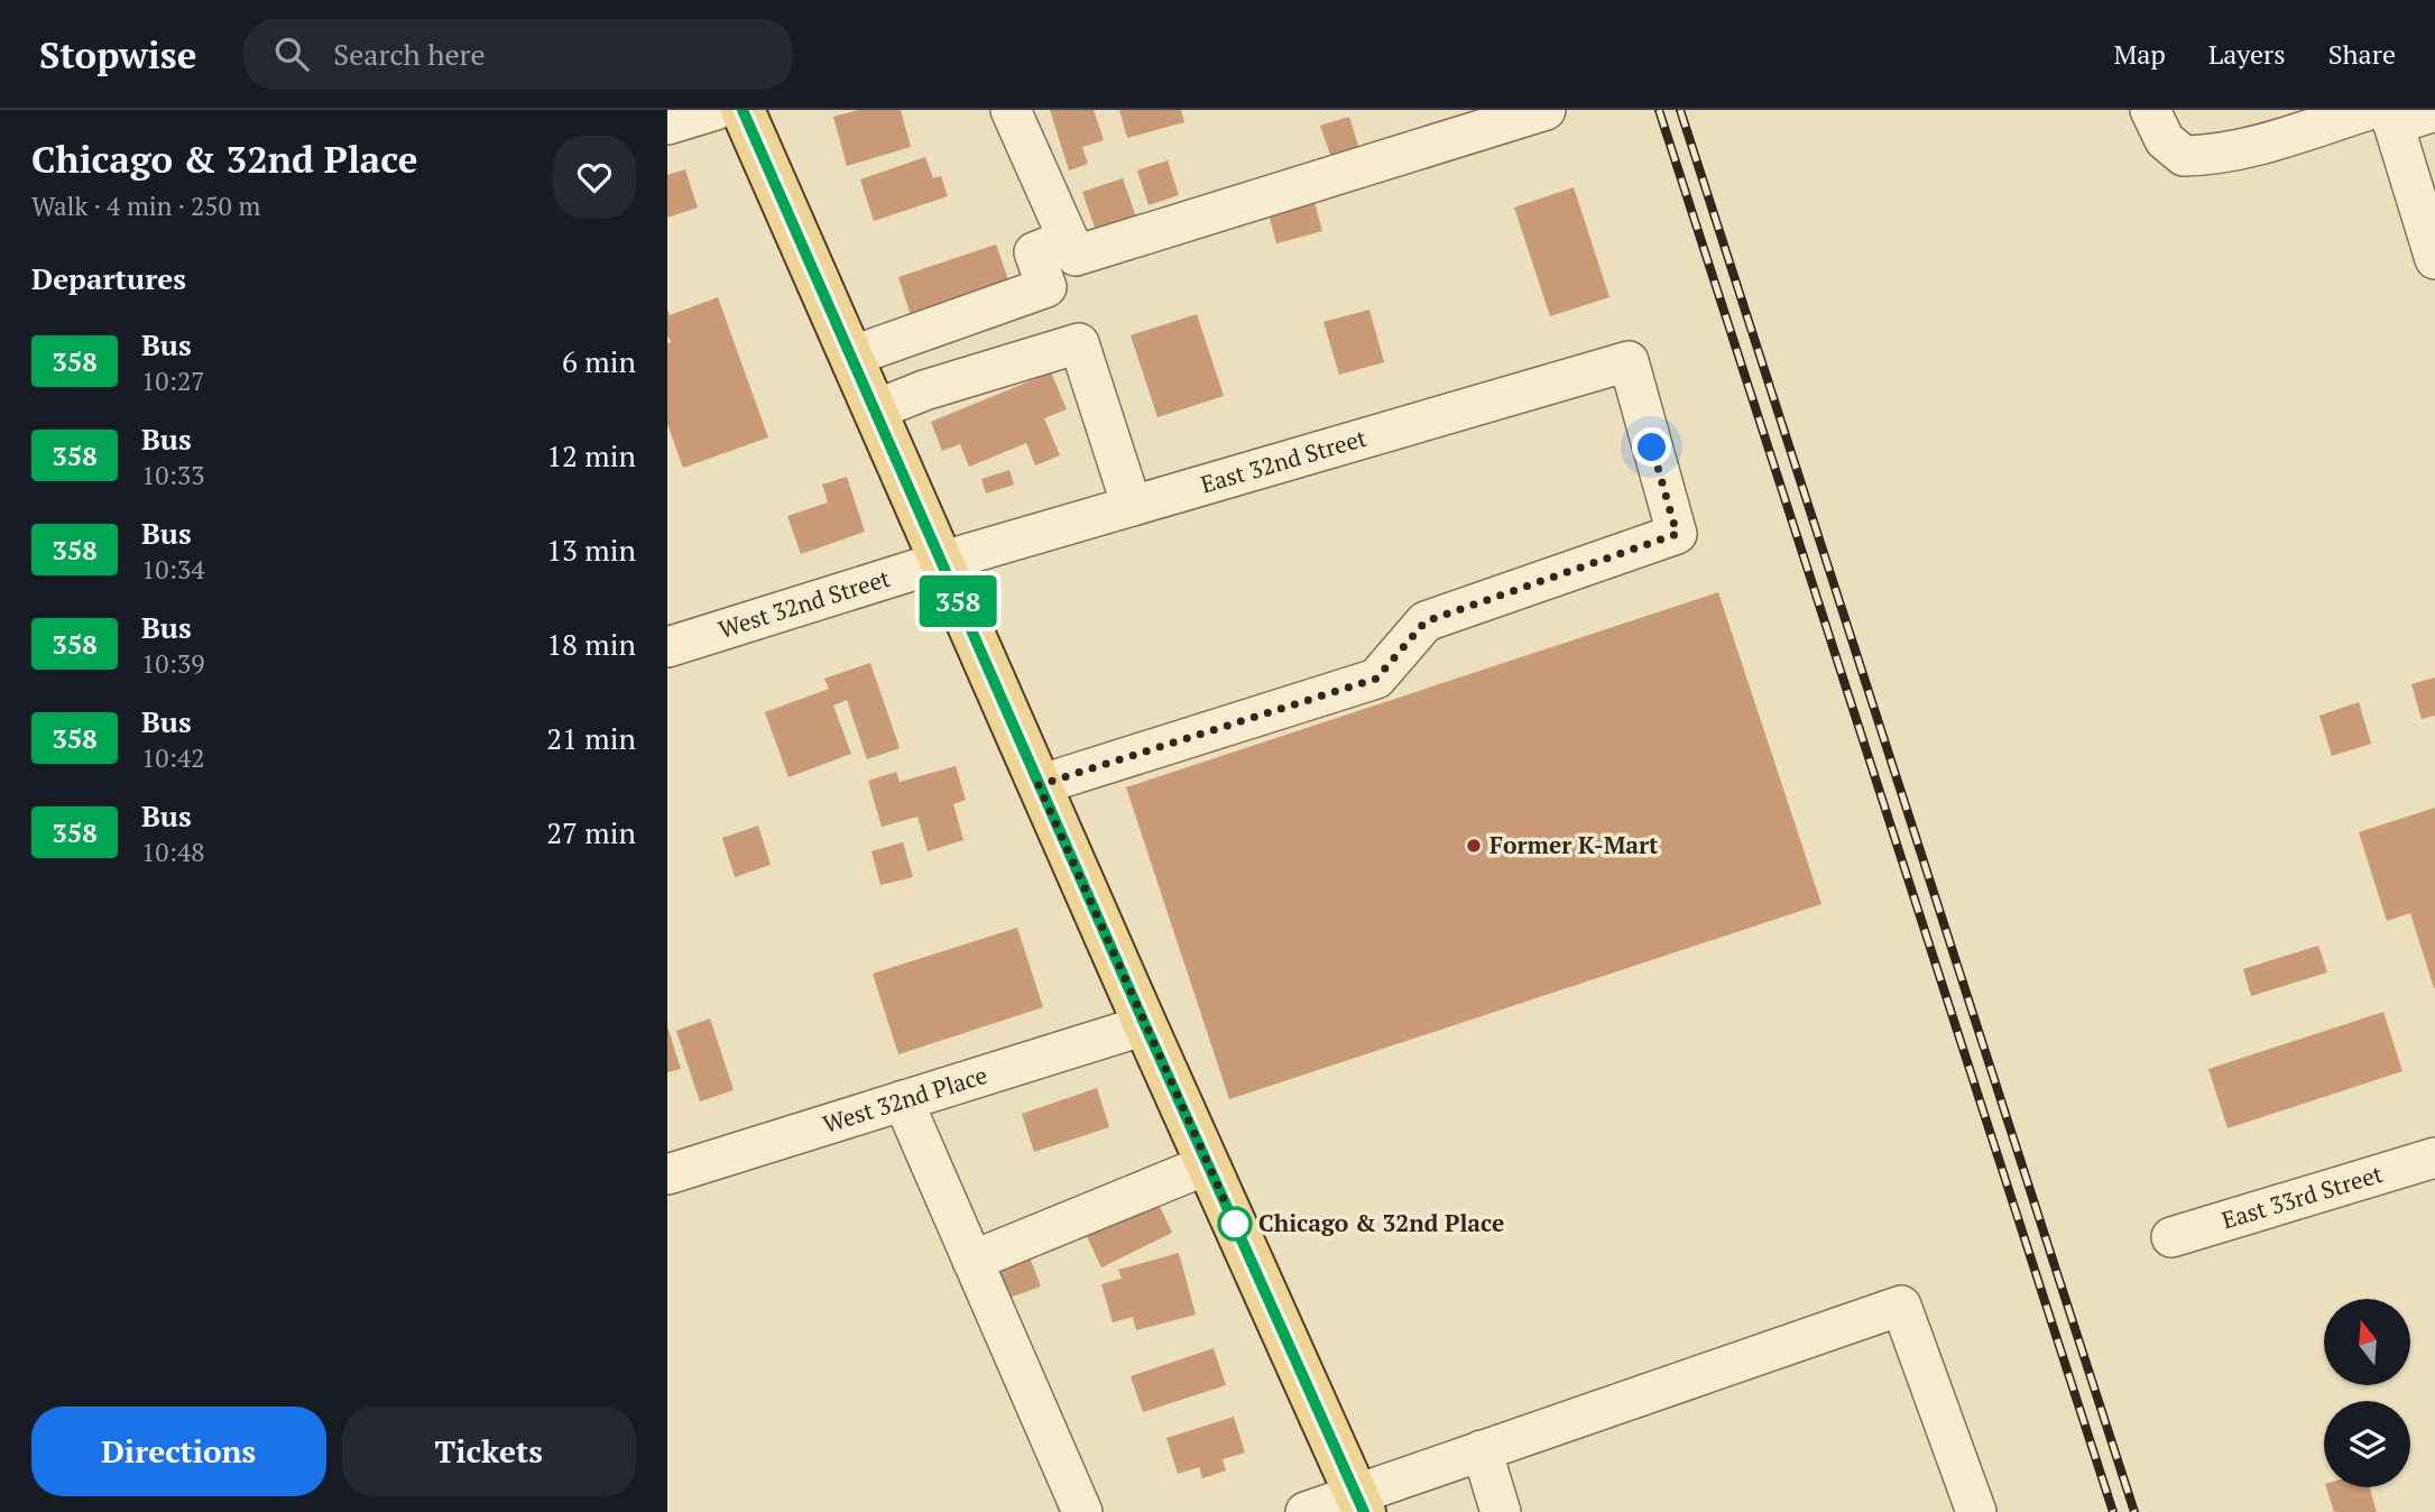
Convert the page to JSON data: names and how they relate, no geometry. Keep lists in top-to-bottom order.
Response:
{
  "streets": {
    "street": [
      "East 32nd Street",
      "West 32nd Street",
      "West 32nd Place",
      "East 33rd Street"
    ]
  },
  "crossings": [
    ["East 32nd Street", "West 32nd Street"]
  ],
  "places": ["Former K-Mart", "Chicago & 32nd Place"],
  "lines": ["bus line 358"],
  "north": "top",
  "page": {
    "header": "Stopwise",
    "search": "Search here",
    "nav": ["Map", "Layers", "Share"],
    "heading": [
      ["Chicago & 32nd Place", "Walk · 4 min · 250 m"],
      "Departures"
    ],
    "on_map": "358",
    "list": [
      {
        "mark": "358",
        "name": "Bus",
        "note": "10:27",
        "value": "6 min"
      },
      {
        "mark": "358",
        "name": "Bus",
        "note": "10:33",
        "value": "12 min"
      },
      {
        "mark": "358",
        "name": "Bus",
        "note": "10:34",
        "value": "13 min"
      },
      {
        "mark": "358",
        "name": "Bus",
        "note": "10:39",
        "value": "18 min"
      },
      {
        "mark": "358",
        "name": "Bus",
        "note": "10:42",
        "value": "21 min"
      },
      {
        "mark": "358",
        "name": "Bus",
        "note": "10:48",
        "value": "27 min"
      }
    ],
    "buttons": ["Directions", "Tickets"]
  }
}
